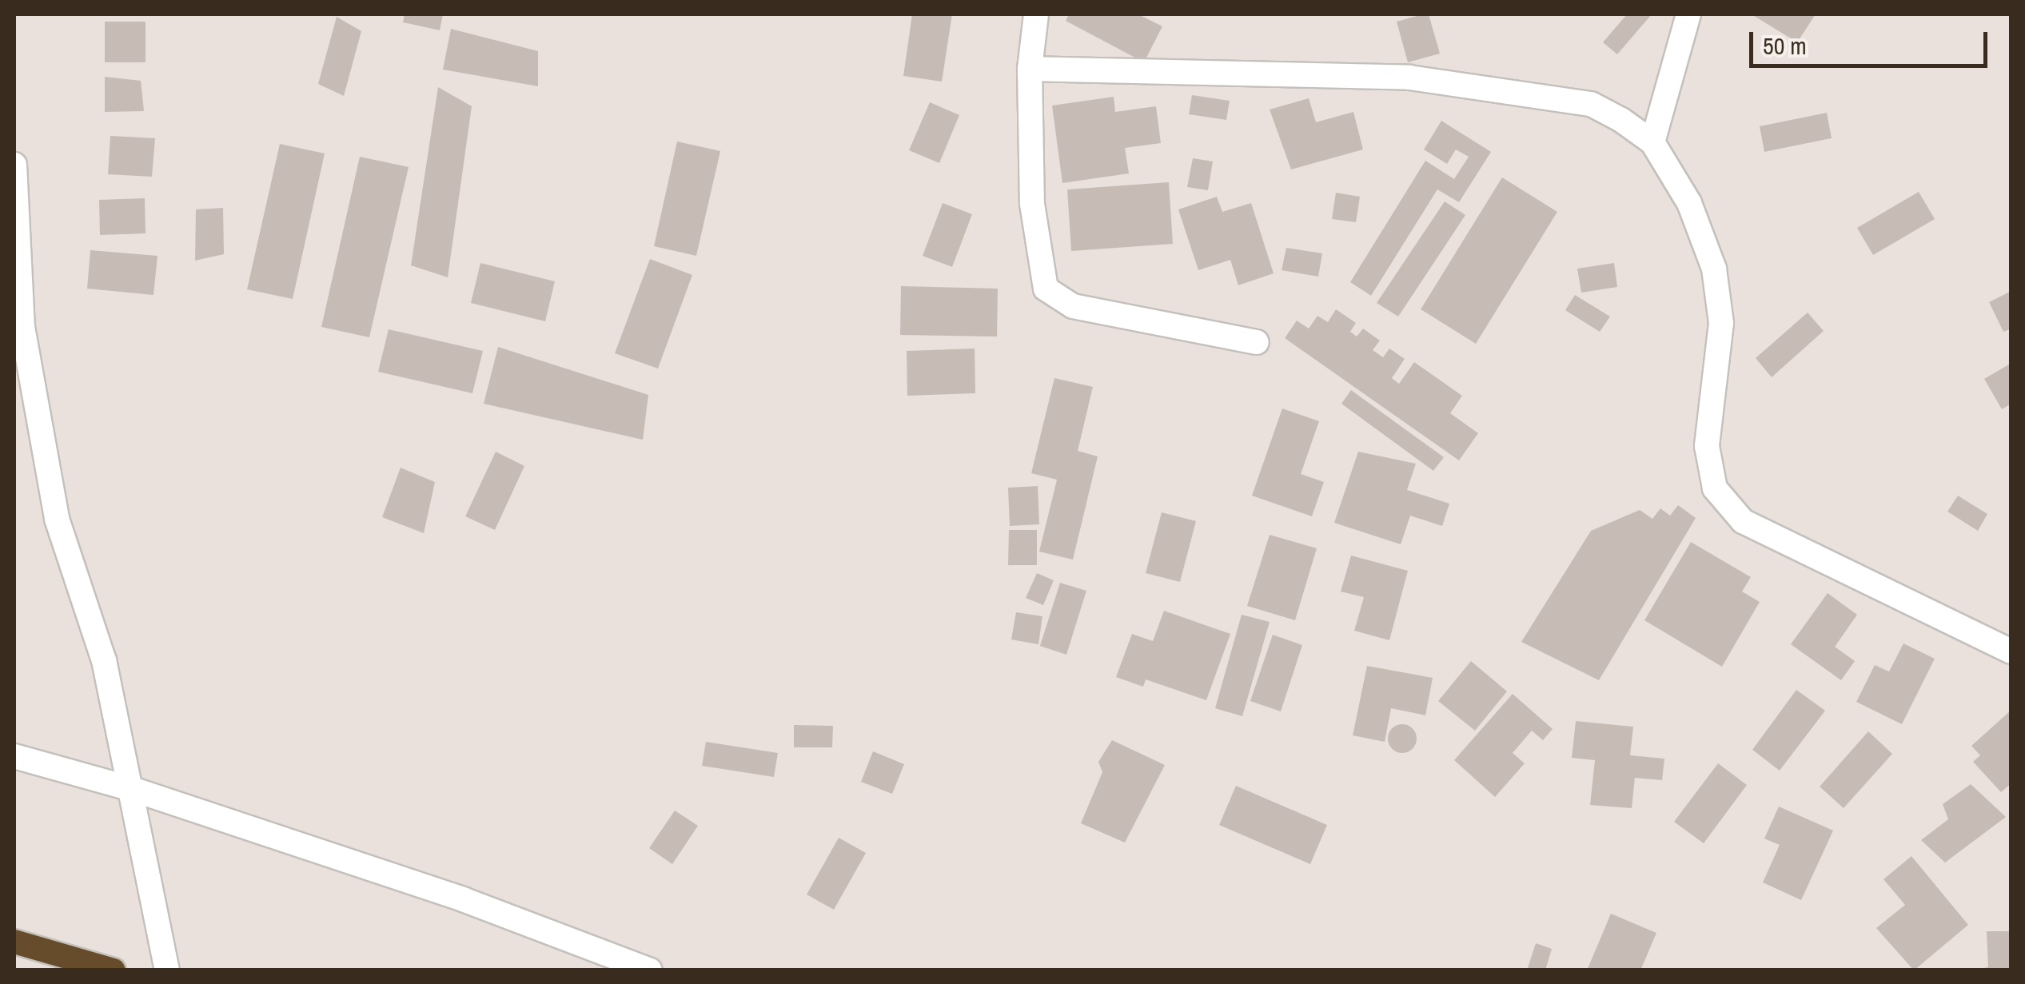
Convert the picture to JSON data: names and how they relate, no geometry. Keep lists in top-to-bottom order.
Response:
{
  "scale_bar": "50 m"
}
